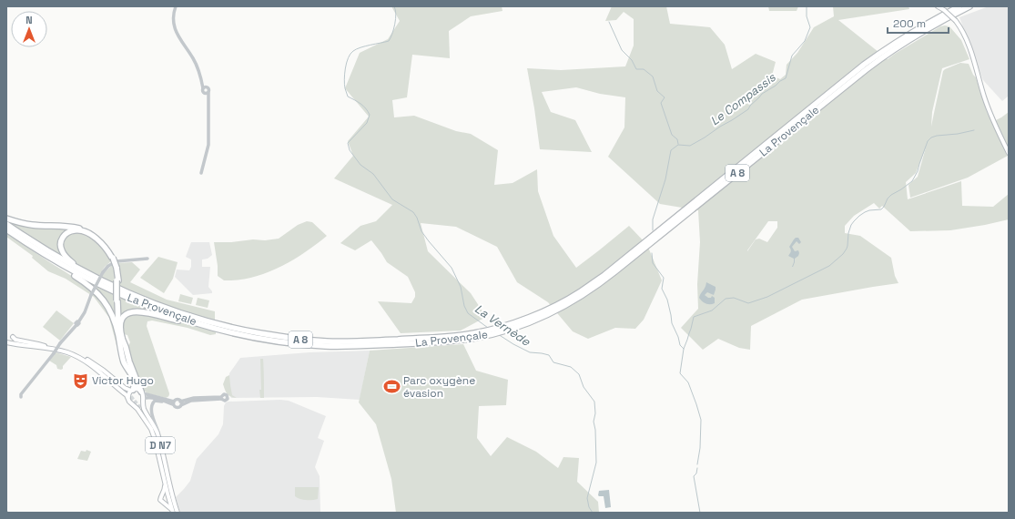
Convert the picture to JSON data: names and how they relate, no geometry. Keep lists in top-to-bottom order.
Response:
{
  "streets": {
    "highway": ["La Provençale", "A 8"],
    "main road": ["D N7"]
  },
  "water": ["Le Compassis", "La Vernède"],
  "places": {
    "theatre": ["Victor Hugo"],
    "sports": ["Parc oxygène évasion"]
  },
  "scale_bar": "200 m",
  "north": "top"
}
